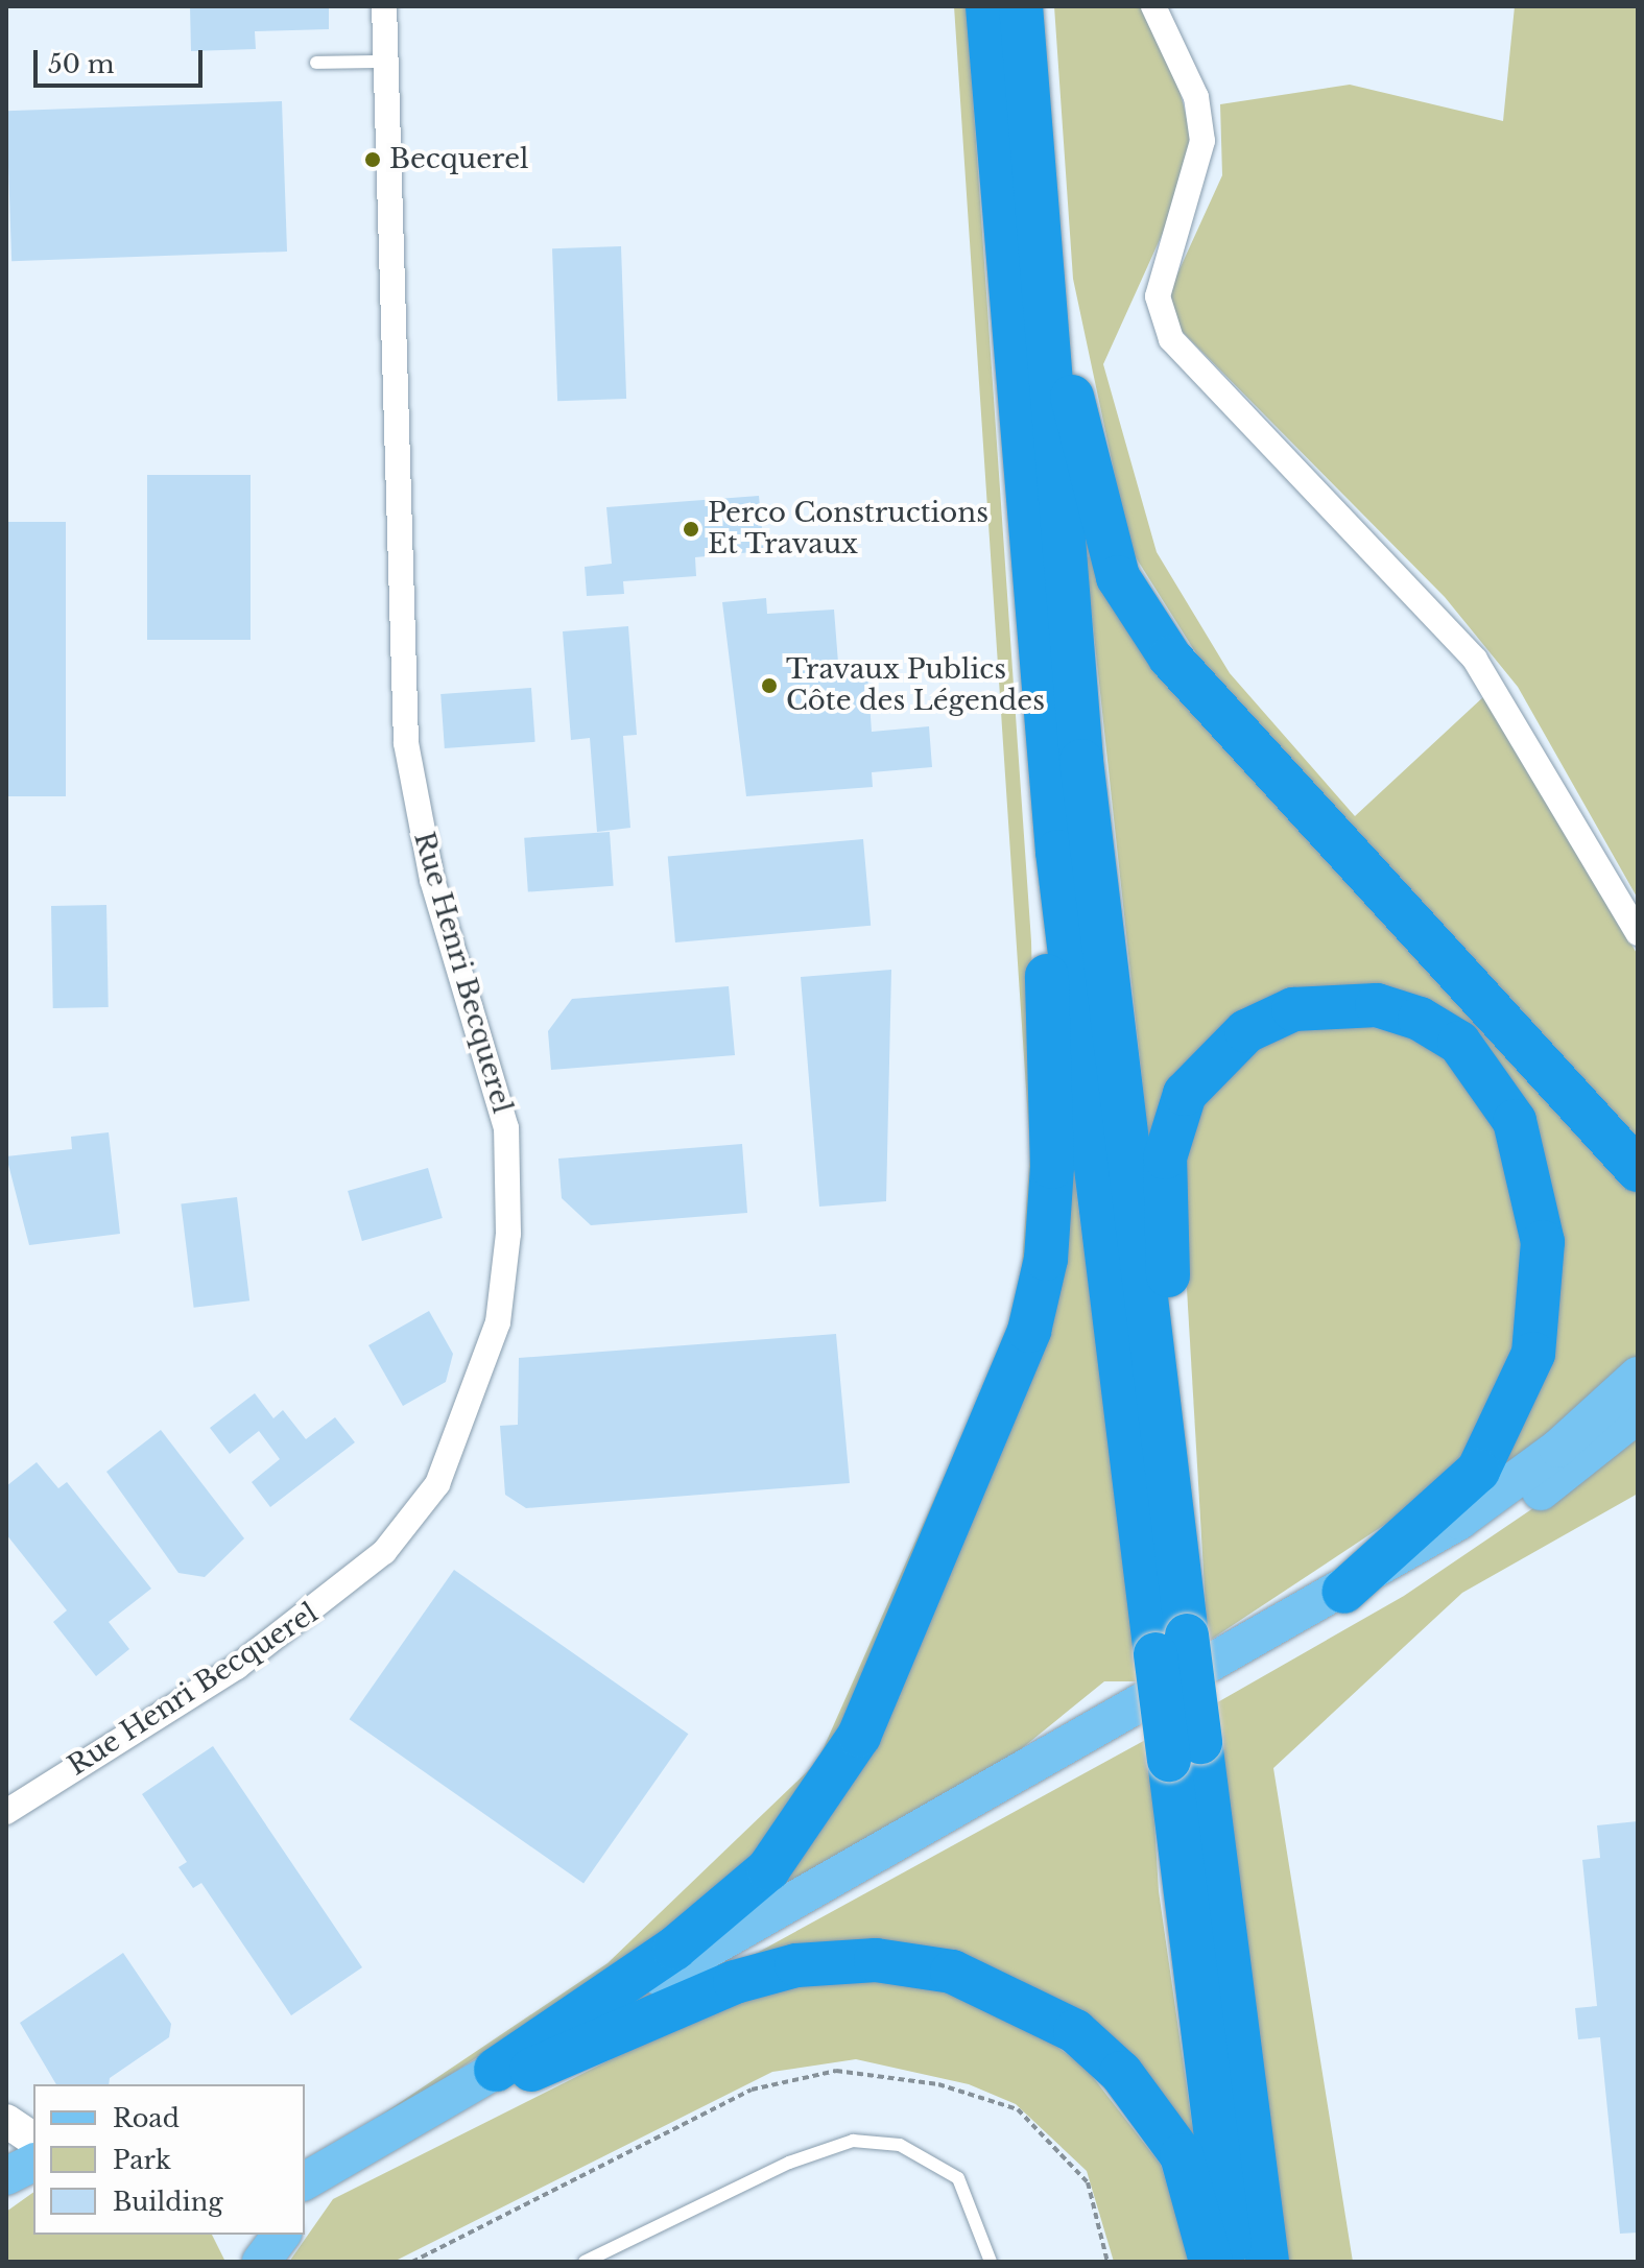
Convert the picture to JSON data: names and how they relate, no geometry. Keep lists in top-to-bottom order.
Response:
{
  "streets": {
    "street": ["Rue Henri Becquerel"]
  },
  "places": ["Becquerel", "Perco Constructions Et Travaux", "Travaux Publics Côte des Légendes"],
  "legend": ["Road", "Park", "Building"],
  "scale_bar": "50 m"
}
